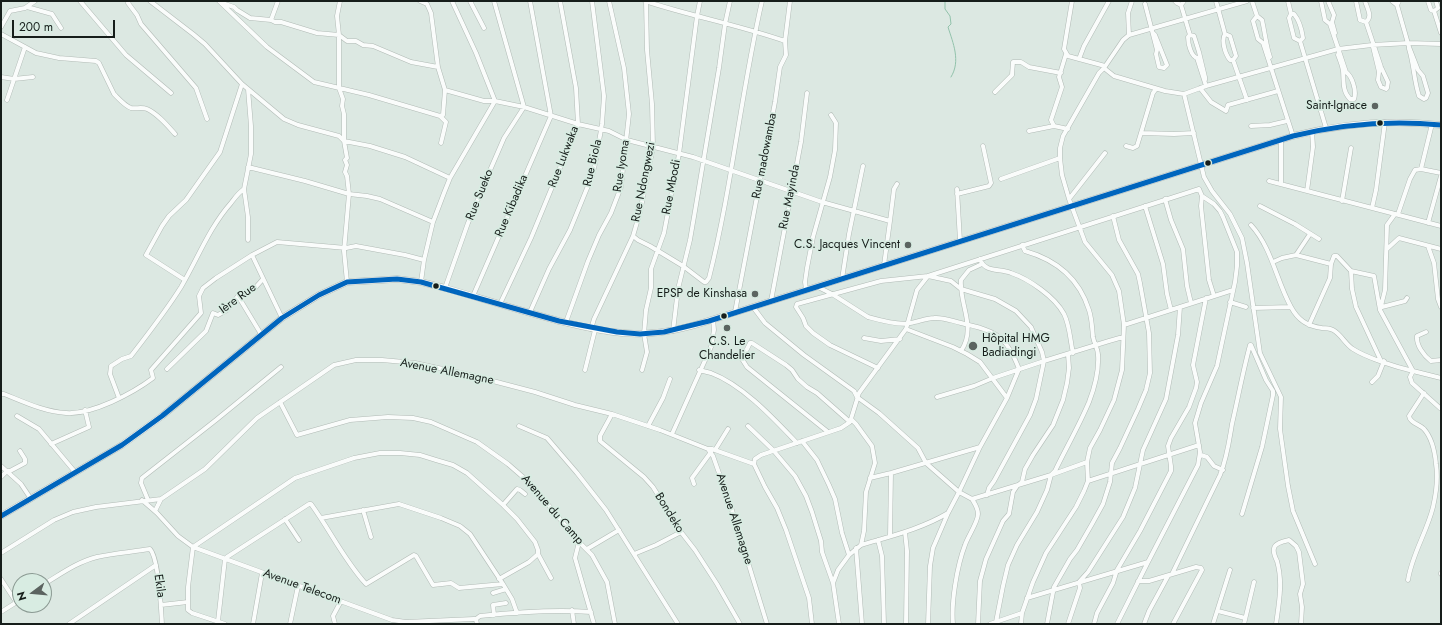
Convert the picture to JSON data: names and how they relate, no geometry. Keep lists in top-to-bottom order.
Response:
{
  "streets": {
    "street": [
      "Rue madowamba",
      "Rue Lukwaka",
      "Rue Biola",
      "Rue Iyoma",
      "Rue Ndongwezi",
      "Rue Mbodi",
      "Rue Sueko",
      "Rue Mayinda",
      "Rue Kibadika",
      "Ière Rue",
      "Avenue Allemagne",
      "Avenue du Camp",
      "Bondeko",
      "Ekila",
      "Avenue Telecom"
    ]
  },
  "crossings": [
    ["Avenue Allemagne", "Avenue du Camp"],
    ["Avenue Allemagne", "Bondeko"],
    ["Avenue Allemagne", "Avenue Telecom"]
  ],
  "places": [
    "Saint-Ignace",
    "C.S. Jacques Vincent",
    "EPSP de Kinshasa",
    "C.S. Le Chandelier",
    "Hôpital HMG Badiadingi"
  ],
  "scale_bar": "200 m",
  "north": "left"
}
